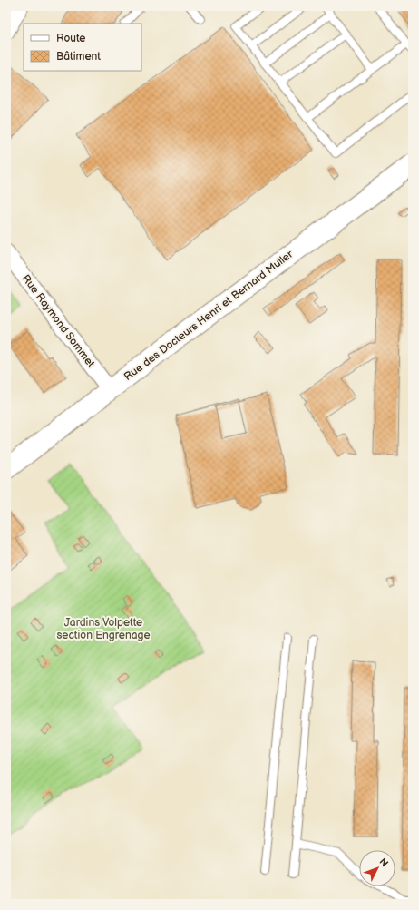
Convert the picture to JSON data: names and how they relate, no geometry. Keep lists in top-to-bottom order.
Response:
{
  "streets": {
    "main road": ["Rue des Docteurs Henri et Bernard Muller"],
    "street": ["Rue Raymond Sommet"]
  },
  "crossings": [
    ["Rue des Docteurs Henri et Bernard Muller", "Rue Raymond Sommet"]
  ],
  "parks": ["Jardins Volpette section Engrenage"],
  "legend": ["Route", "Bâtiment"],
  "north": "top right"
}
